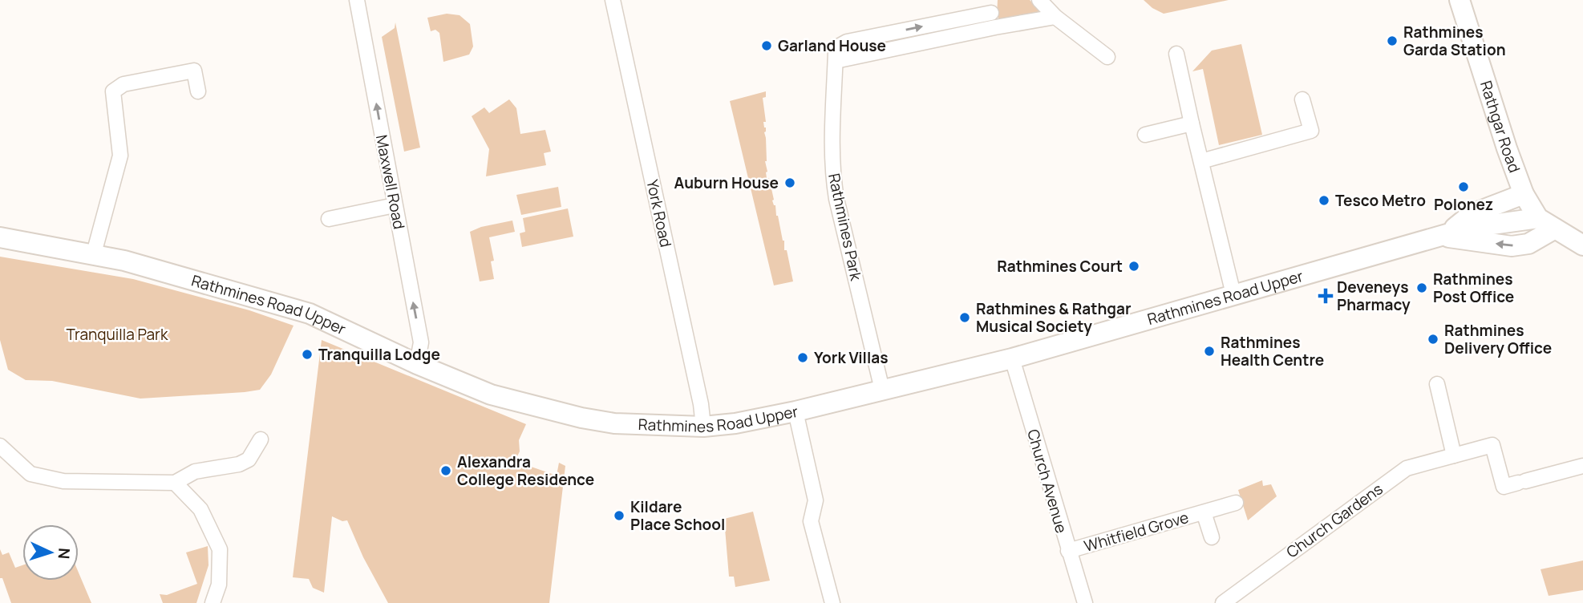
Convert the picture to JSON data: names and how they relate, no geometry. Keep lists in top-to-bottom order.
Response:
{
  "streets": {
    "main road": ["Rathgar Road", "Rathmines Road Upper"],
    "street": [
      "Maxwell Road",
      "York Road",
      "Rathmines Park",
      "Church Avenue",
      "Church Gardens",
      "Whitfield Grove"
    ]
  },
  "crossings": [
    ["Rathgar Road", "Rathmines Road Upper"],
    ["Maxwell Road", "Rathmines Road Upper"],
    ["York Road", "Rathmines Road Upper"],
    ["Rathmines Park", "Rathmines Road Upper"],
    ["Rathmines Road Upper", "Church Avenue"],
    ["Church Avenue", "Whitfield Grove"]
  ],
  "one_way": ["Maxwell Road"],
  "parks": ["Tranquilla Park"],
  "places": {
    "other": [
      "Rathmines Garda Station",
      "Garland House",
      "Auburn House",
      "Polonez",
      "Tesco Metro",
      "Rathmines Court",
      "Rathmines Post Office",
      "Rathmines & Rathgar Musical Society",
      "Rathmines Delivery Office",
      "Rathmines Health Centre",
      "Tranquilla Lodge",
      "York Villas",
      "Alexandra College Residence",
      "Kildare Place School"
    ],
    "health": ["Deveneys Pharmacy"]
  },
  "north": "right"
}
